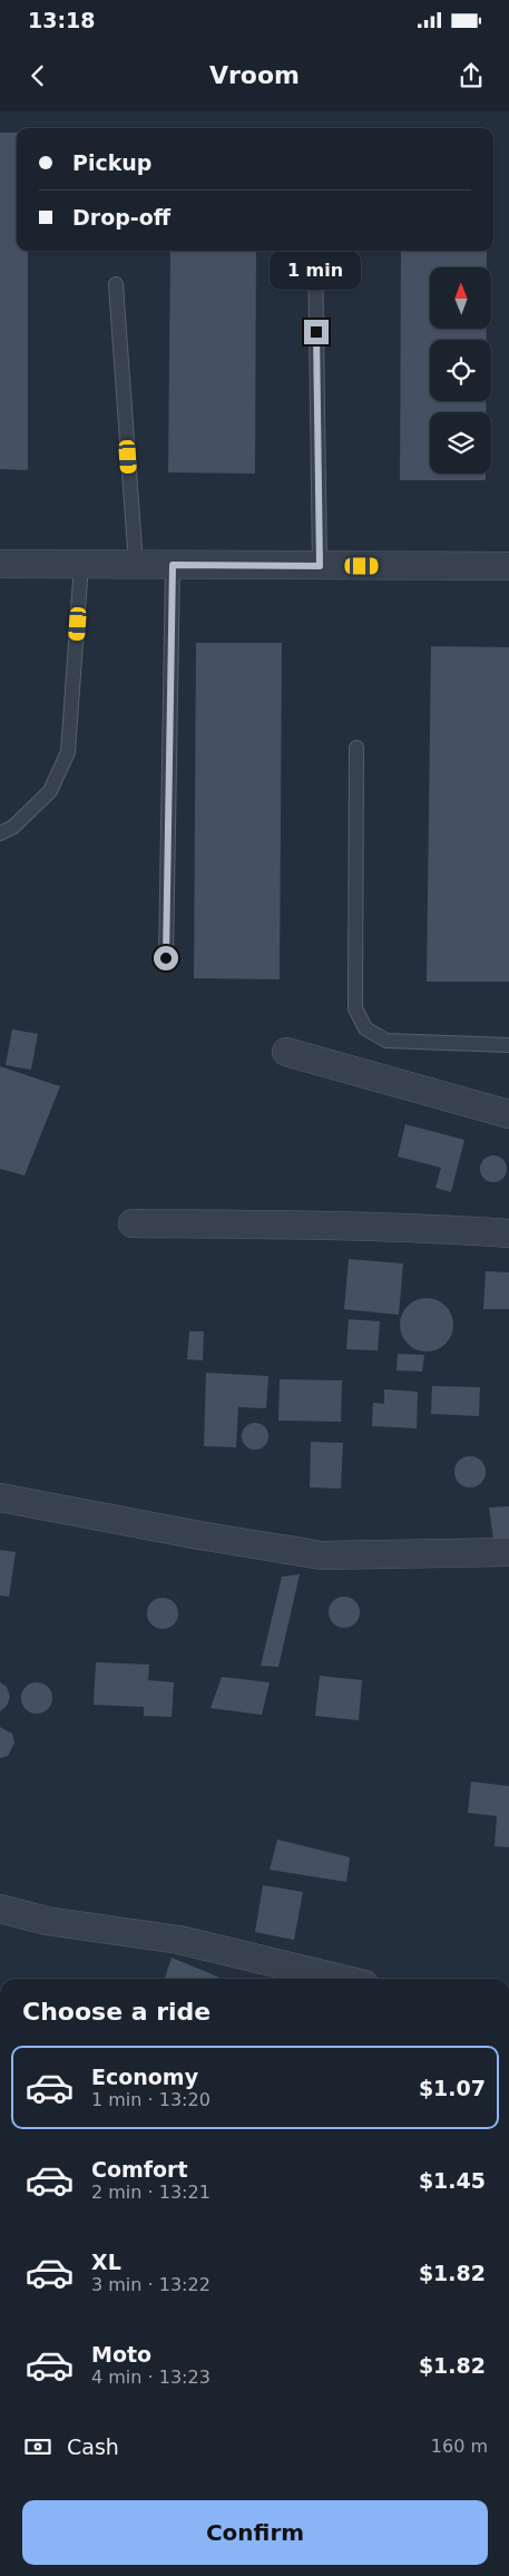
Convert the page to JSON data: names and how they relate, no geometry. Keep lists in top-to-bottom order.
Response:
{
  "north": "top",
  "page": {
    "status": "13:18",
    "header": "Vroom",
    "banner": ["Pickup", "Drop-off"],
    "bubble": "1 min",
    "heading": "Choose a ride",
    "list": [
      {
        "name": "Economy",
        "note": "1 min · 13:20",
        "value": "$1.07"
      },
      {
        "name": "Comfort",
        "note": "2 min · 13:21",
        "value": "$1.45"
      },
      {
        "name": "XL",
        "note": "3 min · 13:22",
        "value": "$1.82"
      },
      {
        "name": "Moto",
        "note": "4 min · 13:23",
        "value": "$1.82"
      }
    ],
    "pay": ["Cash", "160 m"],
    "buttons": "Confirm"
  }
}
